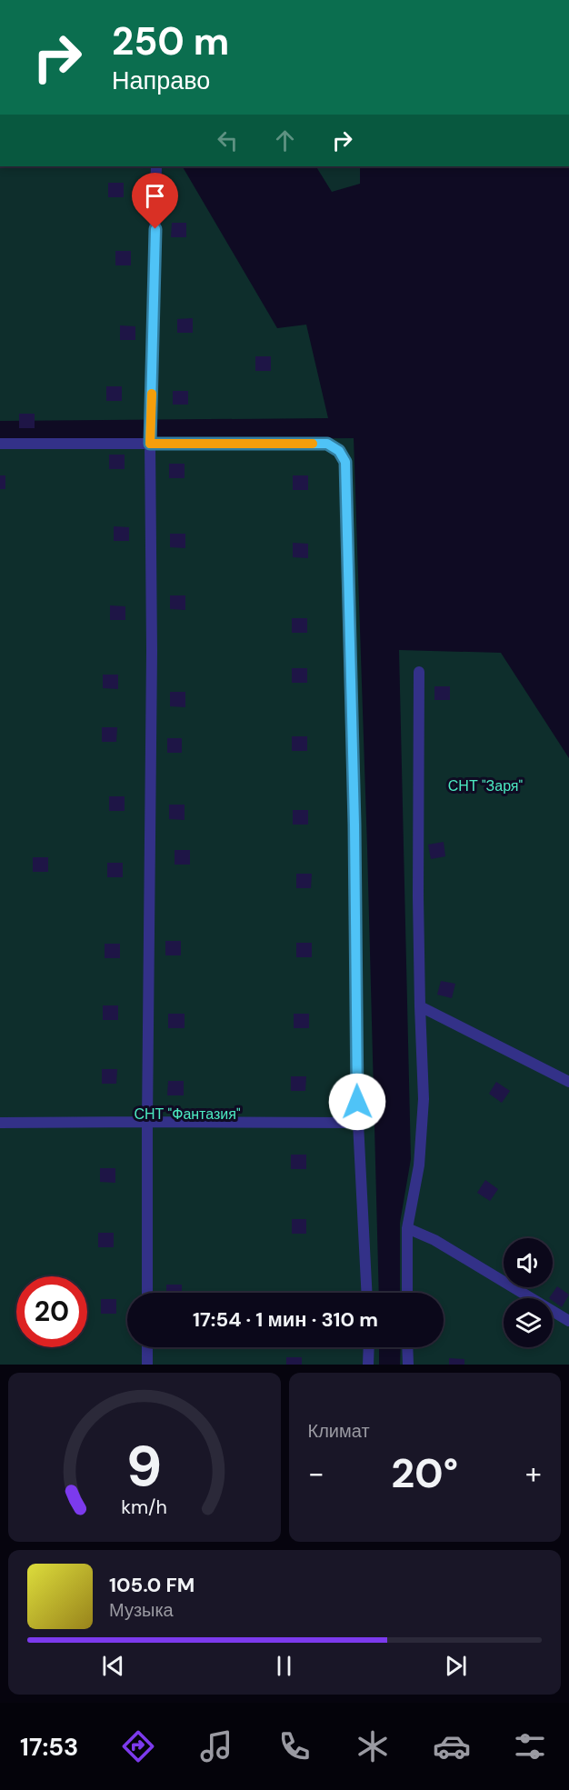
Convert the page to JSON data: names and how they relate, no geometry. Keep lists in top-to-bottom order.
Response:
{
  "parks": ["СНТ \"Заря\"", "СНТ \"Фантазия\""],
  "page": {
    "turn": ["250 m", "Направо"],
    "limit": "20",
    "trip": "17:54 · 1 мин · 310 m",
    "tile": "Климат",
    "heat": ["−", "20°", "+"],
    "song": ["105.0 FM", "Музыка"],
    "tabs": "17:53",
    "gauge": ["9", "km/h"]
  }
}
